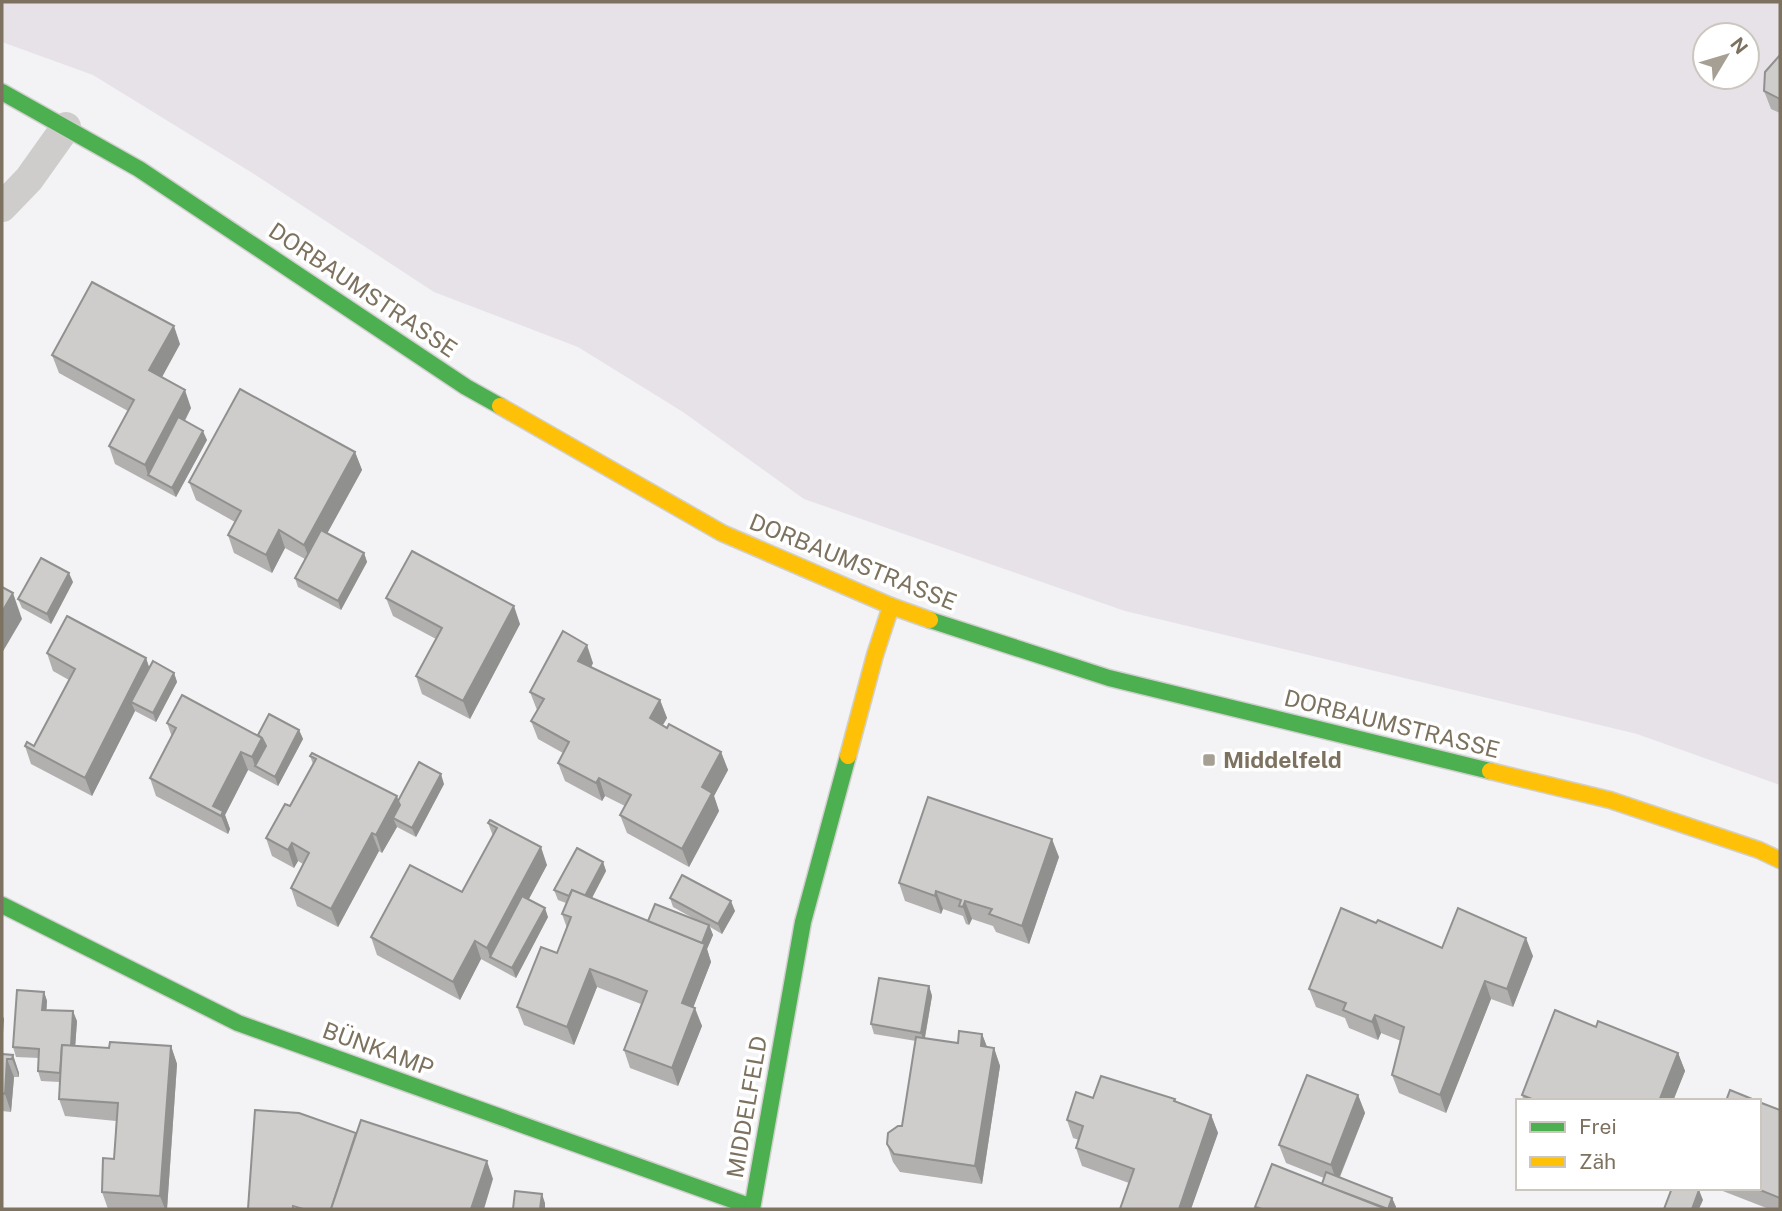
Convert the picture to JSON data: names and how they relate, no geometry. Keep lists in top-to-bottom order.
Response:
{
  "streets": {
    "street": ["DORBAUMSTRASSE", "BÜNKAMP", "MIDDELFELD"]
  },
  "crossings": [
    ["DORBAUMSTRASSE", "MIDDELFELD"],
    ["BÜNKAMP", "MIDDELFELD"]
  ],
  "places": {
    "transit": ["Middelfeld"]
  },
  "legend": ["Frei", "Zäh"],
  "north": "top right"
}
